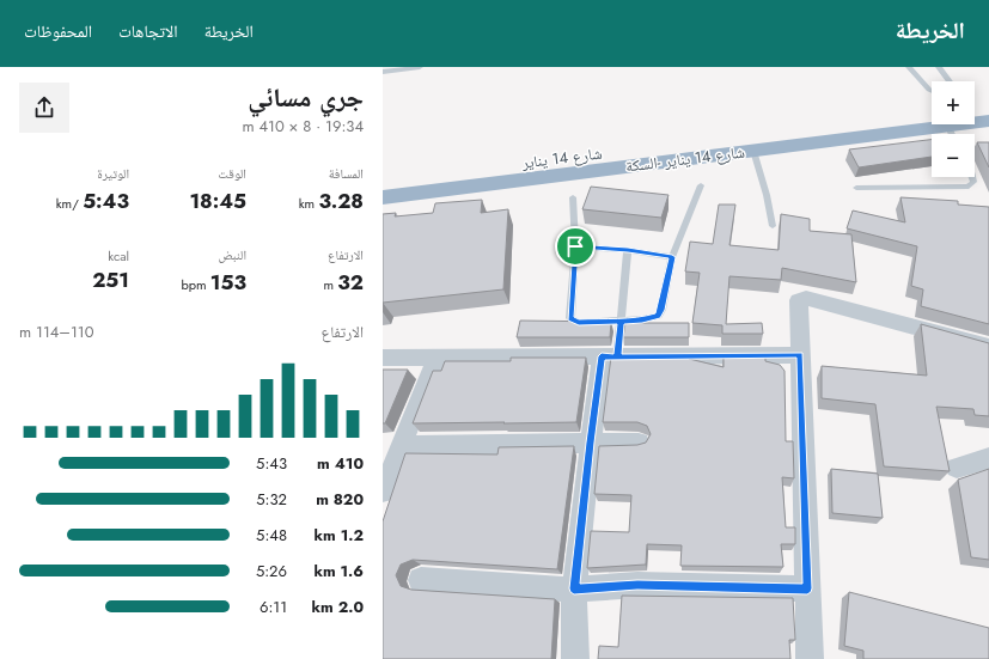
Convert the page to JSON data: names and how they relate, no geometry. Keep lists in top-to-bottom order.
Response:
{
  "streets": {
    "highway": ["شارع 14 يناير", "شارع 14 يناير -السكة"]
  },
  "crossings": [
    ["شارع 14 يناير", "شارع 14 يناير -السكة"]
  ],
  "page": {
    "header": "الخريطة",
    "nav": ["الخريطة", "الاتجاهات", "المحفوظات"],
    "heading": ["جري مسائي", "19:34 · 8 × 410 m"],
    "map_buttons": ["+", "−"],
    "stats": [
      ["المسافة", "3.28 km"],
      ["الوقت", "18:45"],
      ["الوتيرة", "5:43 /km"],
      ["الارتفاع", "32 m"],
      ["النبض", "153 bpm"],
      ["kcal", "251"]
    ],
    "chart": ["الارتفاع", "110–114 m"],
    "list": [
      {
        "name": "410 m",
        "note": "5:43"
      },
      {
        "name": "820 m",
        "note": "5:32"
      },
      {
        "name": "1.2 km",
        "note": "5:48"
      },
      {
        "name": "1.6 km",
        "note": "5:26"
      },
      {
        "name": "2.0 km",
        "note": "6:11"
      }
    ]
  }
}
